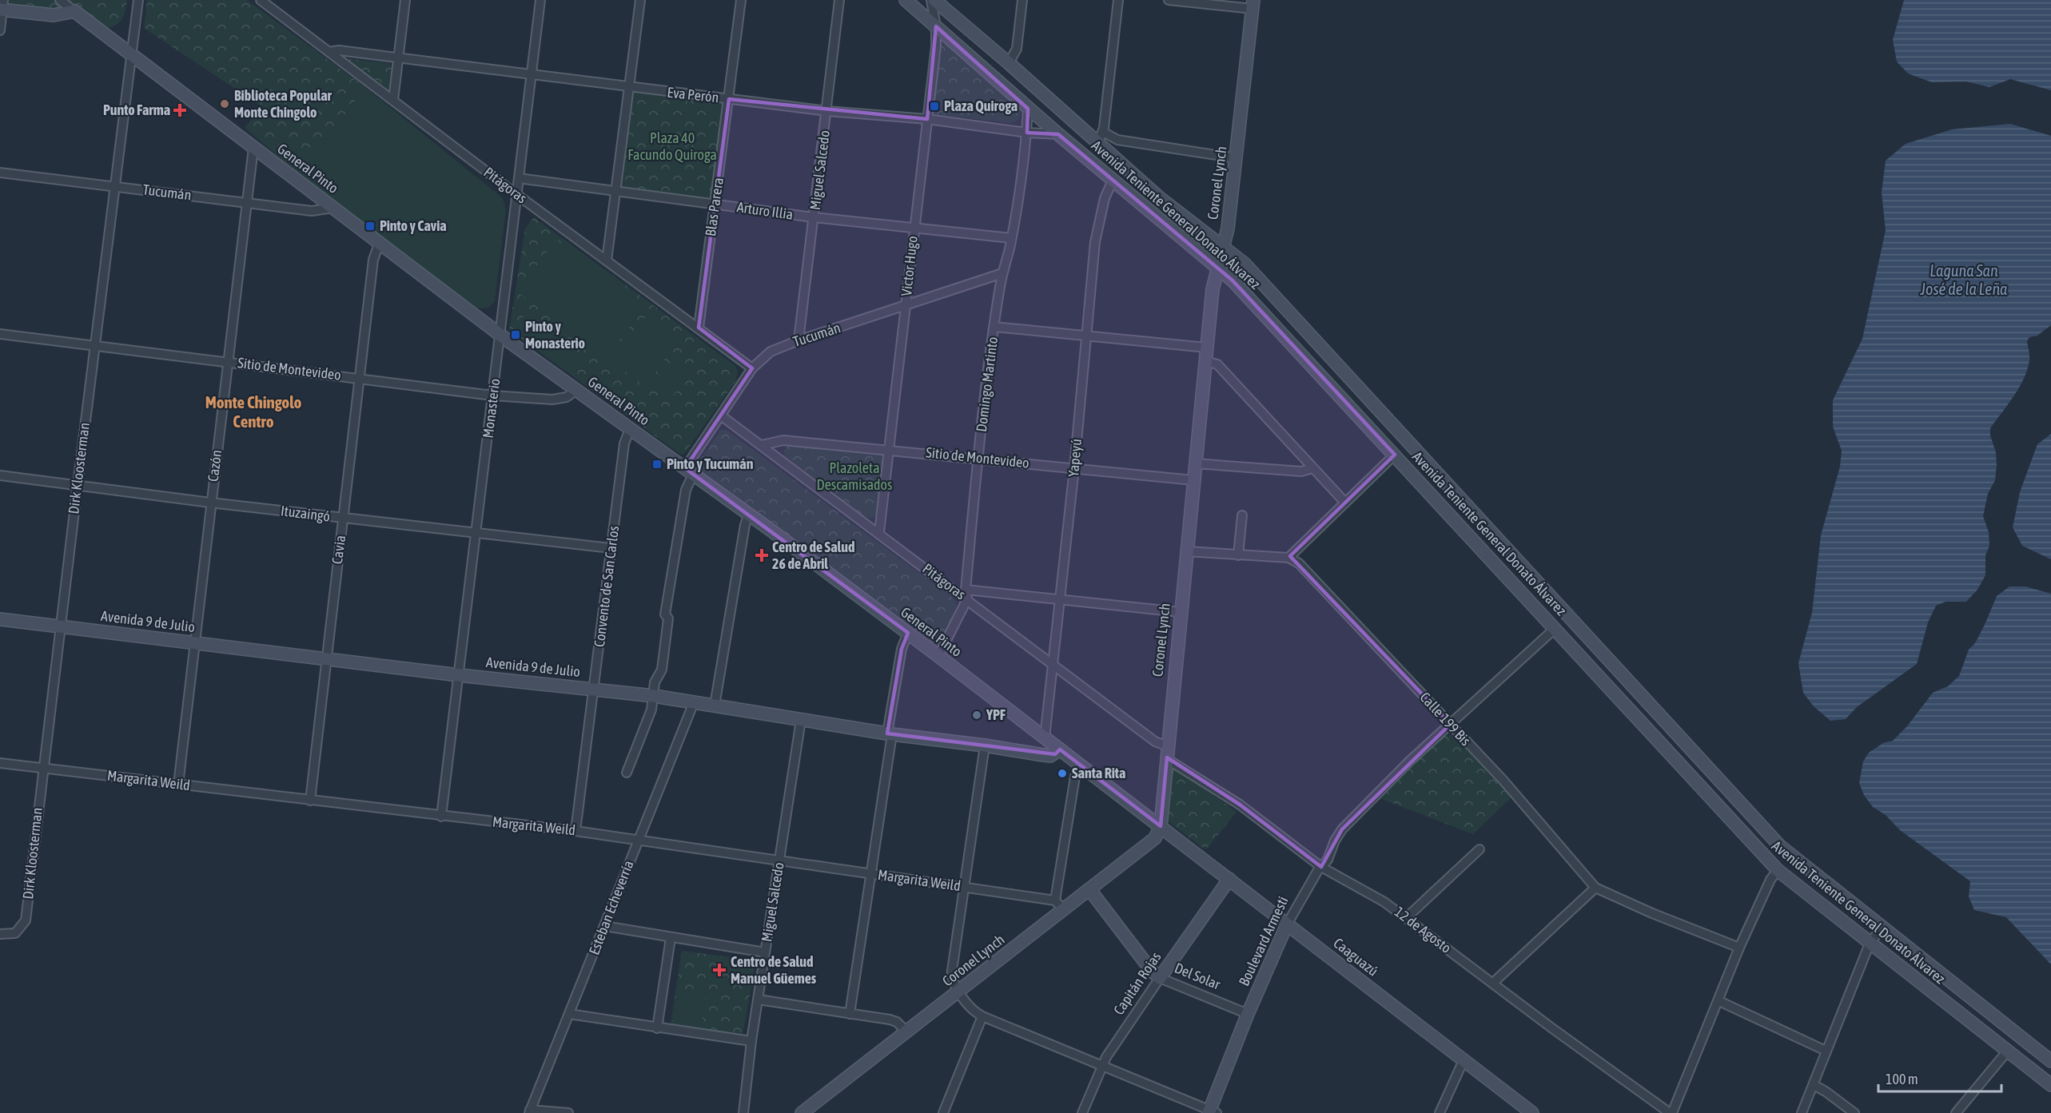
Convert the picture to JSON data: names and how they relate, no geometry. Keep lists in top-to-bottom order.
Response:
{
  "streets": {
    "main road": [
      "General Pinto",
      "Coronel Lynch",
      "Avenida Teniente General Donato Álvarez",
      "Avenida 9 de Julio",
      "Boulevard Armesti",
      "Caaguazú",
      "Del Solar",
      "Capitán Rojas"
    ],
    "street": [
      "Eva Perón",
      "Miguel Salcedo",
      "Pitágoras",
      "Tucumán",
      "Blas Parera",
      "Arturo Illia",
      "Victor Hugo",
      "Sitio de Montevideo",
      "Domingo Martinto",
      "Monasterio",
      "Yapeyú",
      "Cazón",
      "Dirk Kloosterman",
      "Ituzaingó",
      "Cavia",
      "Convento de San Carlos",
      "Calle 199 Bis",
      "Margarita Weild",
      "Esteban Echeverría",
      "12 de Agosto"
    ]
  },
  "crossings": [
    ["Eva Perón", "Miguel Salcedo"],
    ["Eva Perón", "Pitágoras"],
    ["Eva Perón", "Blas Parera"],
    ["Eva Perón", "Avenida Teniente General Donato Álvarez"],
    ["Eva Perón", "Victor Hugo"],
    ["Eva Perón", "Domingo Martinto"],
    ["Eva Perón", "Monasterio"],
    ["General Pinto", "Coronel Lynch"],
    ["General Pinto", "Tucumán"],
    ["General Pinto", "Sitio de Montevideo"],
    ["General Pinto", "Domingo Martinto"],
    ["General Pinto", "Monasterio"],
    ["General Pinto", "Yapeyú"],
    ["General Pinto", "Cazón"],
    ["General Pinto", "Dirk Kloosterman"],
    ["General Pinto", "Cavia"],
    ["General Pinto", "Convento de San Carlos"],
    ["General Pinto", "Avenida 9 de Julio"],
    ["General Pinto", "Caaguazú"],
    ["Miguel Salcedo", "Tucumán"],
    ["Miguel Salcedo", "Arturo Illia"],
    ["Miguel Salcedo", "Avenida 9 de Julio"],
    ["Miguel Salcedo", "Margarita Weild"],
    ["Coronel Lynch", "Pitágoras"],
    ["Coronel Lynch", "Avenida Teniente General Donato Álvarez"],
    ["Coronel Lynch", "Sitio de Montevideo"],
    ["Coronel Lynch", "Margarita Weild"],
    ["Coronel Lynch", "12 de Agosto"],
    ["Coronel Lynch", "Caaguazú"],
    ["Coronel Lynch", "Del Solar"],
    ["Pitágoras", "Tucumán"],
    ["Pitágoras", "Blas Parera"],
    ["Pitágoras", "Victor Hugo"],
    ["Pitágoras", "Sitio de Montevideo"],
    ["Pitágoras", "Domingo Martinto"],
    ["Pitágoras", "Monasterio"],
    ["Pitágoras", "Yapeyú"],
    ["Tucumán", "Victor Hugo"],
    ["Tucumán", "Domingo Martinto"],
    ["Tucumán", "Cazón"],
    ["Tucumán", "Dirk Kloosterman"],
    ["Blas Parera", "Arturo Illia"],
    ["Arturo Illia", "Victor Hugo"],
    ["Arturo Illia", "Domingo Martinto"],
    ["Arturo Illia", "Monasterio"],
    ["Avenida Teniente General Donato Álvarez", "Victor Hugo"],
    ["Avenida Teniente General Donato Álvarez", "Domingo Martinto"],
    ["Avenida Teniente General Donato Álvarez", "Yapeyú"],
    ["Avenida Teniente General Donato Álvarez", "Boulevard Armesti"],
    ["Victor Hugo", "Sitio de Montevideo"],
    ["Sitio de Montevideo", "Domingo Martinto"],
    ["Sitio de Montevideo", "Monasterio"],
    ["Sitio de Montevideo", "Yapeyú"],
    ["Sitio de Montevideo", "Cazón"],
    ["Sitio de Montevideo", "Dirk Kloosterman"],
    ["Sitio de Montevideo", "Cavia"],
    ["Monasterio", "Ituzaingó"],
    ["Monasterio", "Avenida 9 de Julio"],
    ["Monasterio", "Margarita Weild"],
    ["Cazón", "Ituzaingó"],
    ["Cazón", "Avenida 9 de Julio"],
    ["Cazón", "Margarita Weild"],
    ["Dirk Kloosterman", "Ituzaingó"],
    ["Dirk Kloosterman", "Avenida 9 de Julio"],
    ["Dirk Kloosterman", "Margarita Weild"],
    ["Ituzaingó", "Cavia"],
    ["Ituzaingó", "Convento de San Carlos"],
    ["Cavia", "Avenida 9 de Julio"],
    ["Cavia", "Margarita Weild"],
    ["Convento de San Carlos", "Avenida 9 de Julio"],
    ["Convento de San Carlos", "Margarita Weild"],
    ["Avenida 9 de Julio", "Esteban Echeverría"],
    ["Calle 199 Bis", "Boulevard Armesti"],
    ["Margarita Weild", "Esteban Echeverría"],
    ["12 de Agosto", "Boulevard Armesti"],
    ["Boulevard Armesti", "Caaguazú"],
    ["Boulevard Armesti", "Del Solar"],
    ["Caaguazú", "Capitán Rojas"],
    ["Del Solar", "Capitán Rojas"]
  ],
  "districts": ["Monte Chingolo Centro"],
  "water": ["Laguna San José de la Leña"],
  "parks": ["Plaza 40 Facundo Quiroga", "Plazoleta Descamisados"],
  "places": {
    "other": ["Biblioteca Popular Monte Chingolo", "YPF", "Santa Rita"],
    "transit": [
      "Plaza Quiroga",
      "Pinto y Cavia",
      "Pinto y Monasterio",
      "Pinto y Tucumán"
    ],
    "health": ["Punto Farma", "Centro de Salud 26 de Abril", "Centro de Salud Manuel Güemes"]
  },
  "scale_bar": "100 m"
}
